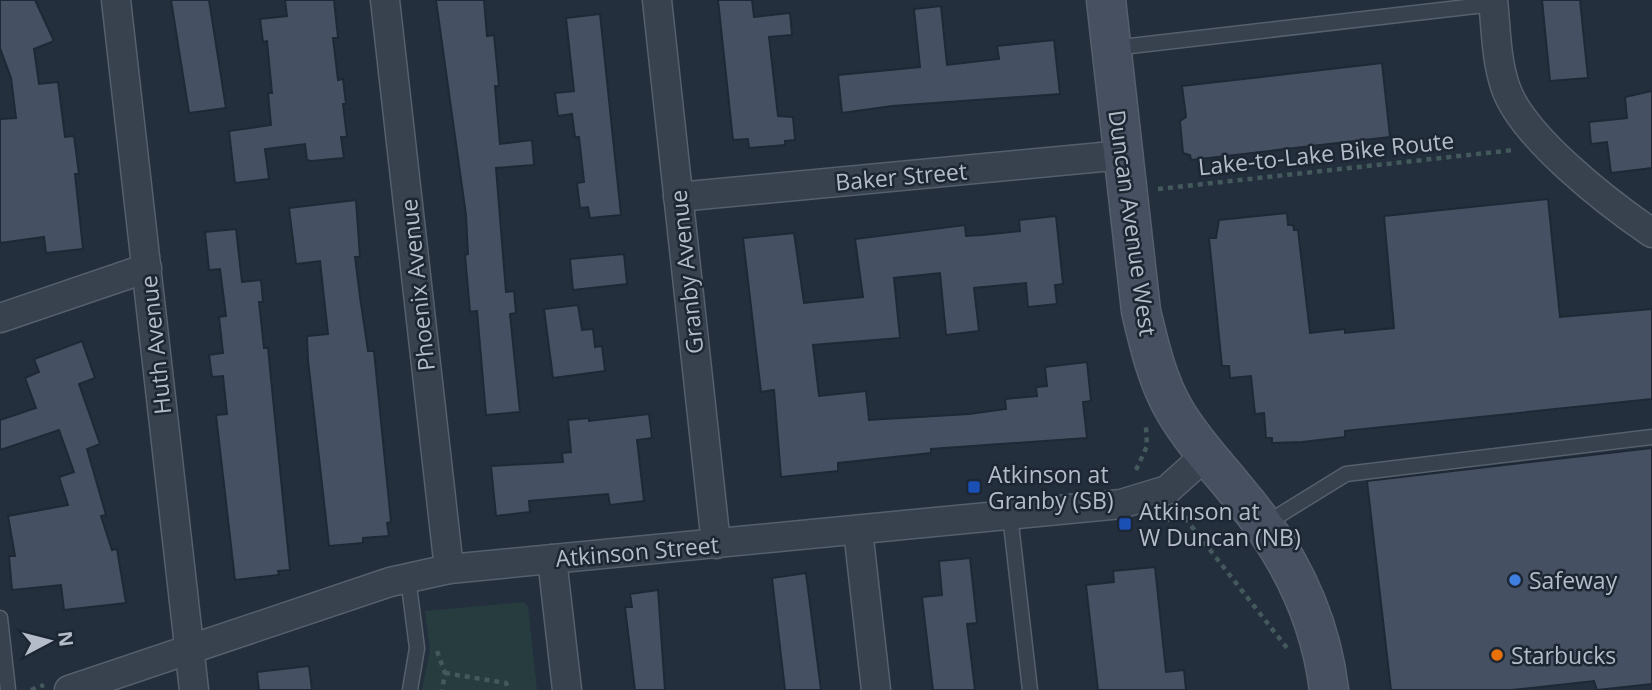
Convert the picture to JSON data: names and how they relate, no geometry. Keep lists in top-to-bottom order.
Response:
{
  "streets": {
    "street": [
      "Baker Street",
      "Duncan Avenue West",
      "Granby Avenue",
      "Phoenix Avenue",
      "Huth Avenue",
      "Atkinson Street"
    ],
    "path": ["Lake-to-Lake Bike Route"]
  },
  "crossings": [
    ["Lake-to-Lake Bike Route", "Duncan Avenue West"],
    ["Baker Street", "Duncan Avenue West"],
    ["Baker Street", "Granby Avenue"],
    ["Duncan Avenue West", "Atkinson Street"],
    ["Granby Avenue", "Atkinson Street"],
    ["Phoenix Avenue", "Atkinson Street"],
    ["Huth Avenue", "Atkinson Street"]
  ],
  "places": {
    "transit": ["Atkinson at Granby (SB)", "Atkinson at W Duncan (NB)"],
    "other": ["Safeway", "Starbucks"]
  },
  "north": "right"
}
